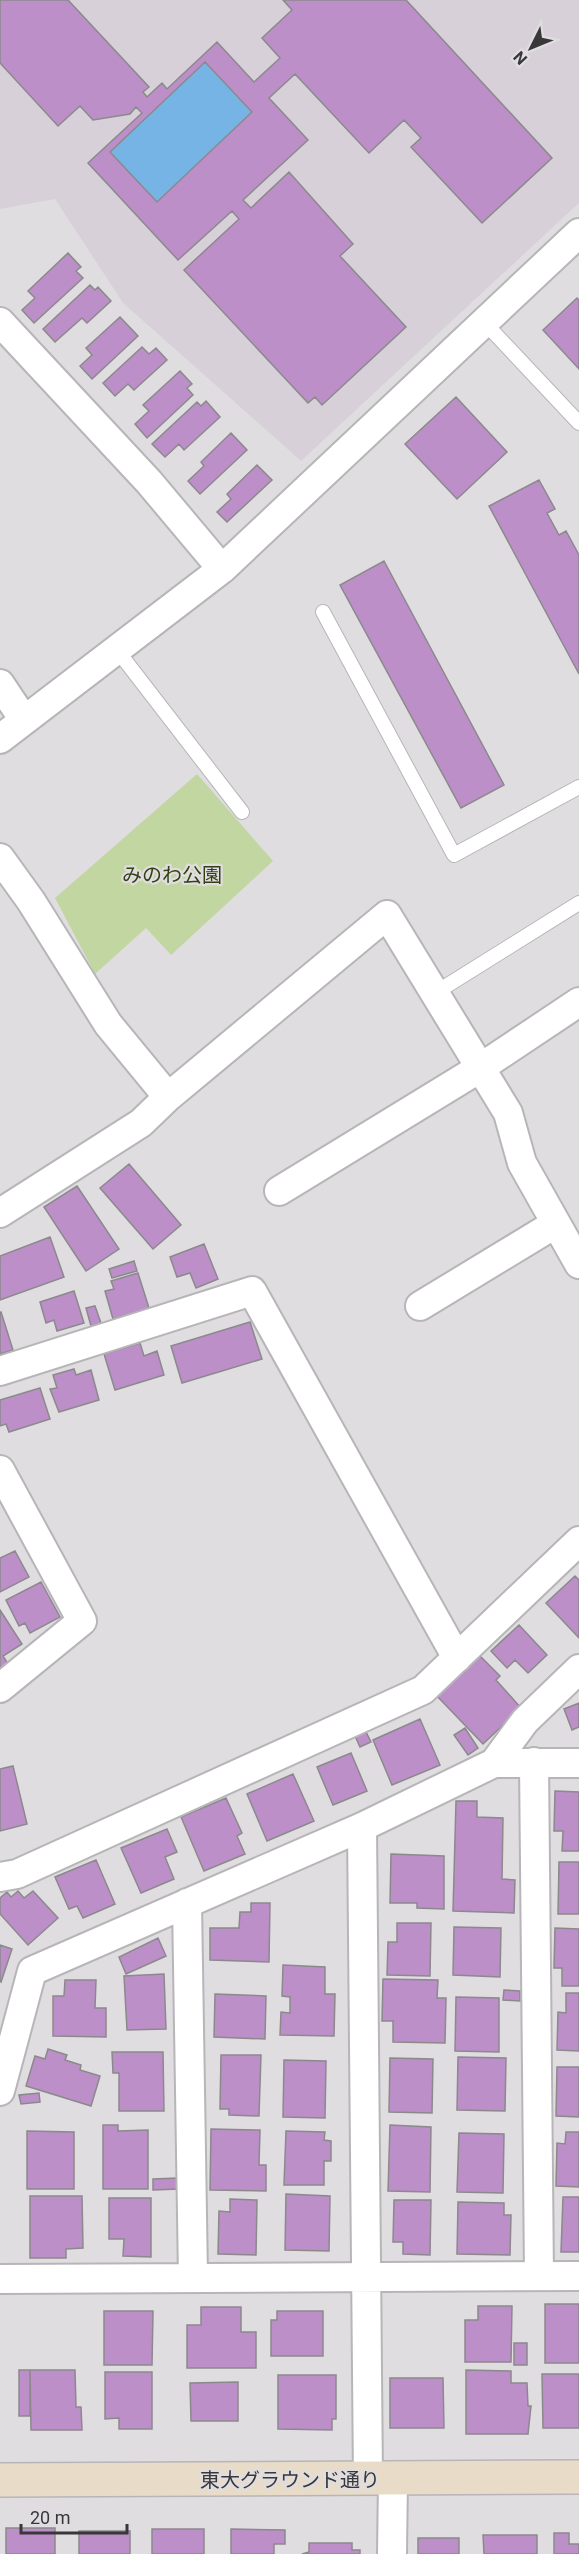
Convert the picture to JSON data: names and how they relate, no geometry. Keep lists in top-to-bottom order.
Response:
{
  "streets": {
    "street": ["東大グラウンド通り"]
  },
  "parks": ["みのわ公園"],
  "scale_bar": "20 m",
  "north": "bottom left"
}
